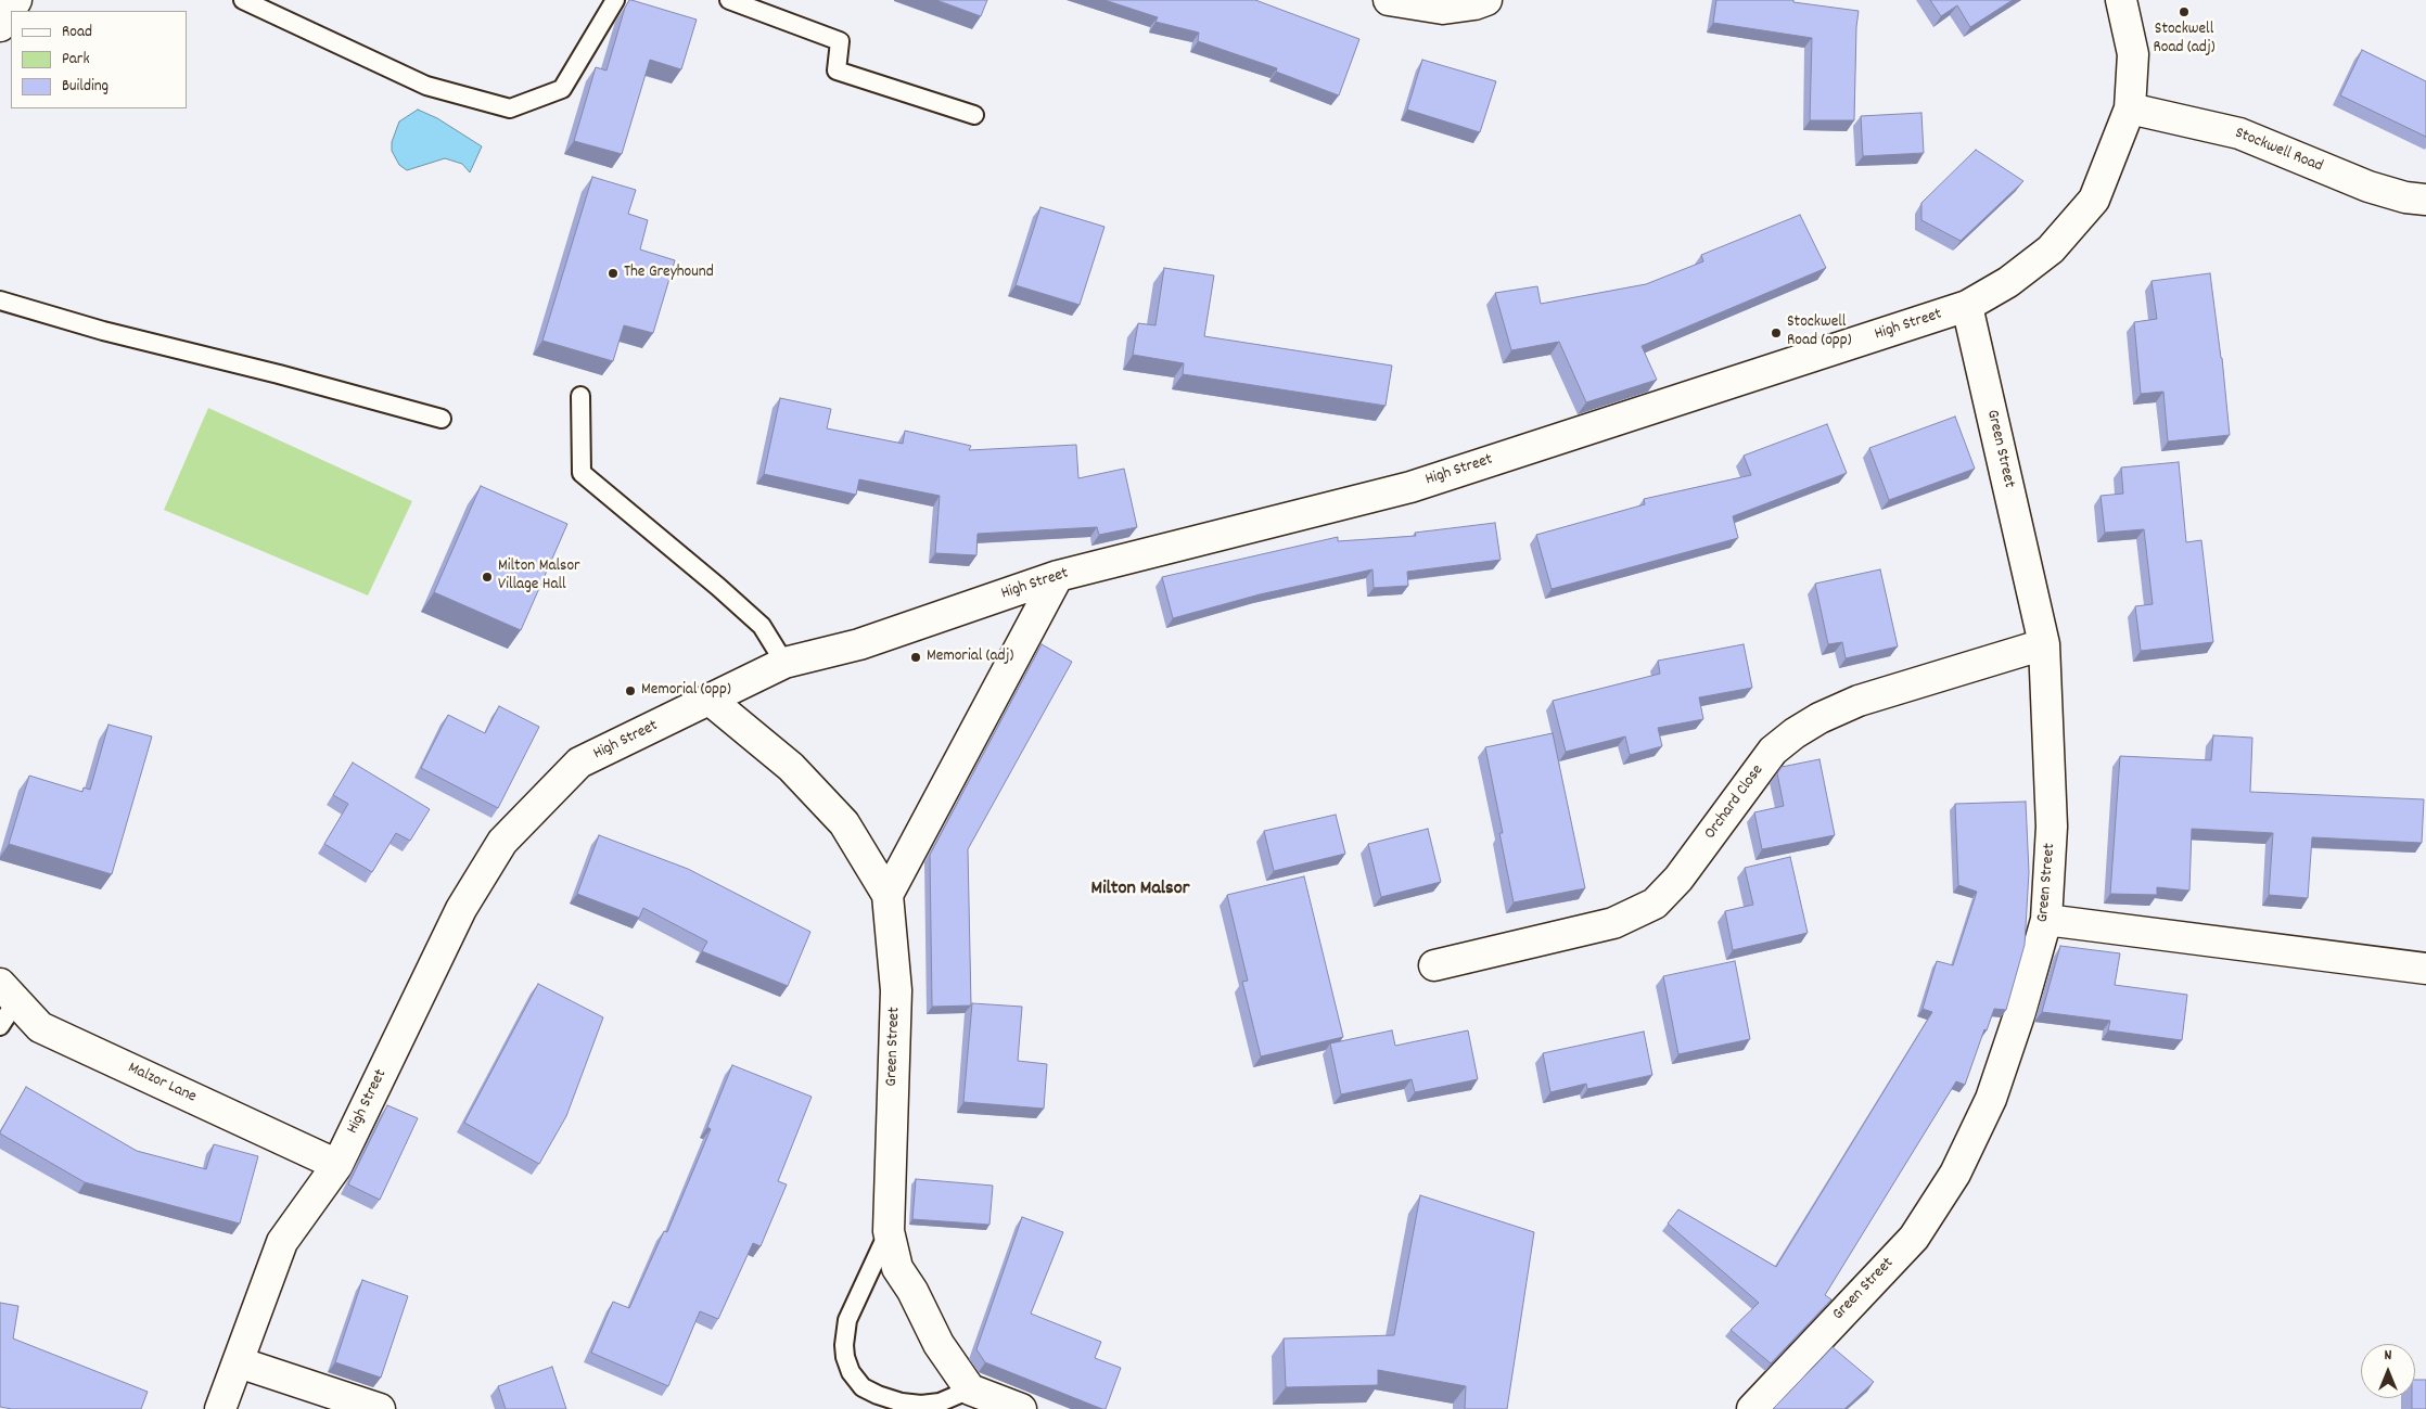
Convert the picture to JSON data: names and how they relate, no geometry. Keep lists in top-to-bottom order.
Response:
{
  "streets": {
    "street": [
      "Stockwell Road",
      "High Street",
      "Green Street",
      "Orchard Close",
      "Malzor Lane"
    ]
  },
  "crossings": [
    ["Stockwell Road", "High Street"],
    ["High Street", "Green Street"],
    ["High Street", "Malzor Lane"],
    ["Green Street", "Orchard Close"]
  ],
  "districts": ["Milton Malsor"],
  "places": [
    "Stockwell Road (adj)",
    "The Greyhound",
    "Stockwell Road (opp)",
    "Milton Malsor Village Hall",
    "Memorial (adj)",
    "Memorial (opp)"
  ],
  "legend": ["Road", "Park", "Building"],
  "north": "top"
}
